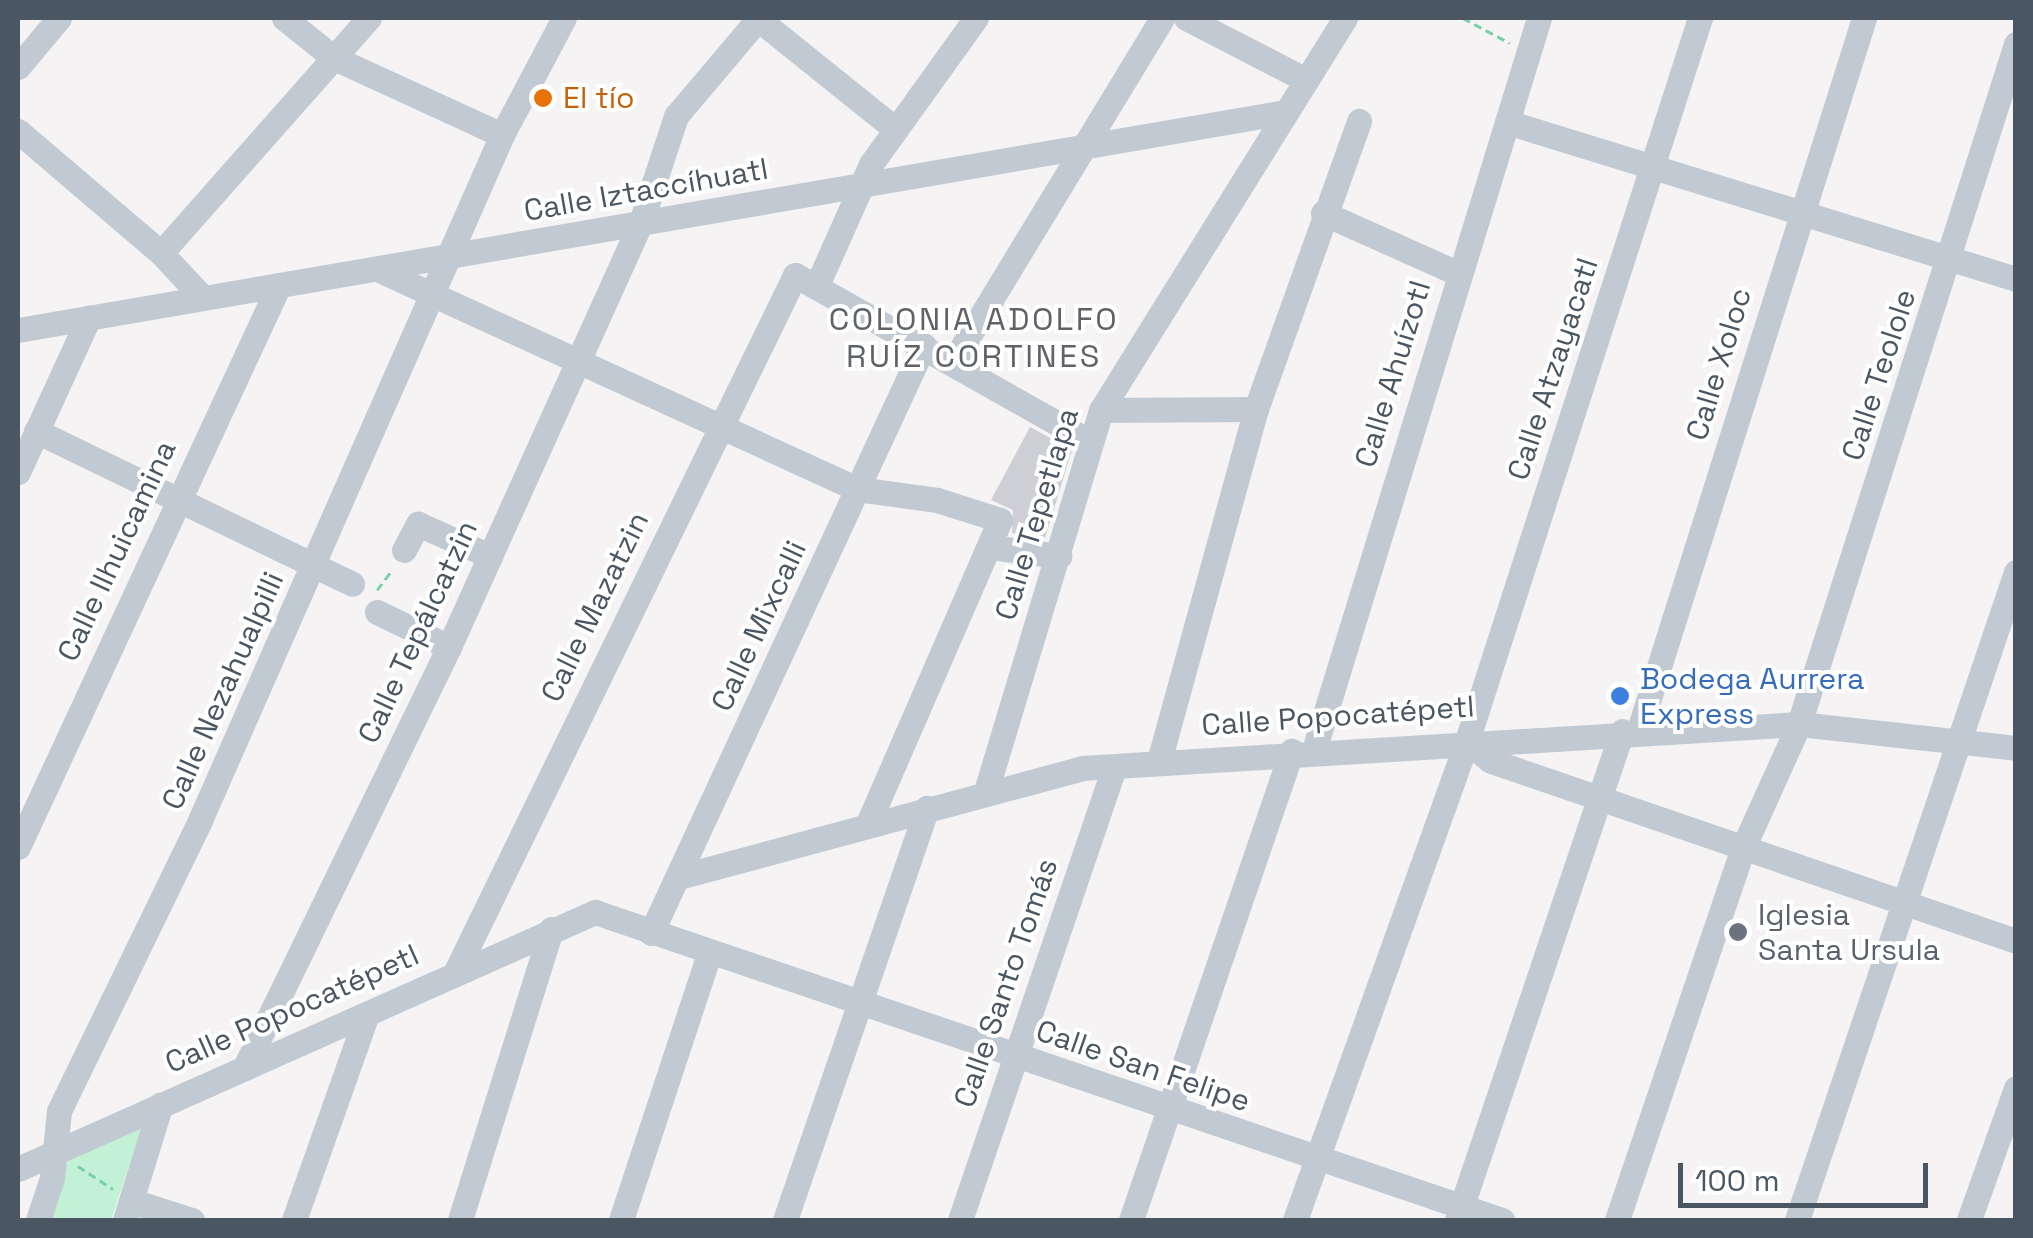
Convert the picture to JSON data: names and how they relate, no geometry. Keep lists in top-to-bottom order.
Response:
{
  "streets": {
    "street": [
      "Calle Iztaccíhuatl",
      "Calle Xoloc",
      "Calle Atzayacatl",
      "Calle Ahuízotl",
      "Calle Teolole",
      "Calle Tepetlapa",
      "Calle Ilhuicamina",
      "Calle Mazatzin",
      "Calle Mixcalli",
      "Calle Tepálcatzin",
      "Calle Nezahualpilli",
      "Calle Popocatépetl",
      "Calle Santo Tomás",
      "Calle San Felipe"
    ]
  },
  "crossings": [
    ["Calle Iztaccíhuatl", "Calle Tepetlapa"],
    ["Calle Iztaccíhuatl", "Calle Ilhuicamina"],
    ["Calle Iztaccíhuatl", "Calle Mazatzin"],
    ["Calle Iztaccíhuatl", "Calle Tepálcatzin"],
    ["Calle Iztaccíhuatl", "Calle Nezahualpilli"],
    ["Calle Xoloc", "Calle Popocatépetl"],
    ["Calle Xoloc", "Calle San Felipe"],
    ["Calle Atzayacatl", "Calle Popocatépetl"],
    ["Calle Atzayacatl", "Calle San Felipe"],
    ["Calle Ahuízotl", "Calle Popocatépetl"],
    ["Calle Ahuízotl", "Calle San Felipe"],
    ["Calle Teolole", "Calle Popocatépetl"],
    ["Calle Tepetlapa", "Calle Popocatépetl"],
    ["Calle Mazatzin", "Calle Popocatépetl"],
    ["Calle Mixcalli", "Calle Popocatépetl"],
    ["Calle Mixcalli", "Calle San Felipe"],
    ["Calle Tepálcatzin", "Calle Popocatépetl"],
    ["Calle Nezahualpilli", "Calle Popocatépetl"],
    ["Calle Popocatépetl", "Calle Santo Tomás"],
    ["Calle Popocatépetl", "Calle San Felipe"],
    ["Calle Santo Tomás", "Calle San Felipe"]
  ],
  "districts": ["COLONIA ADOLFO RUÍZ CORTINES"],
  "places": ["El tío", "Bodega Aurrera Express", "Iglesia Santa Ursula"],
  "scale_bar": "100 m"
}
